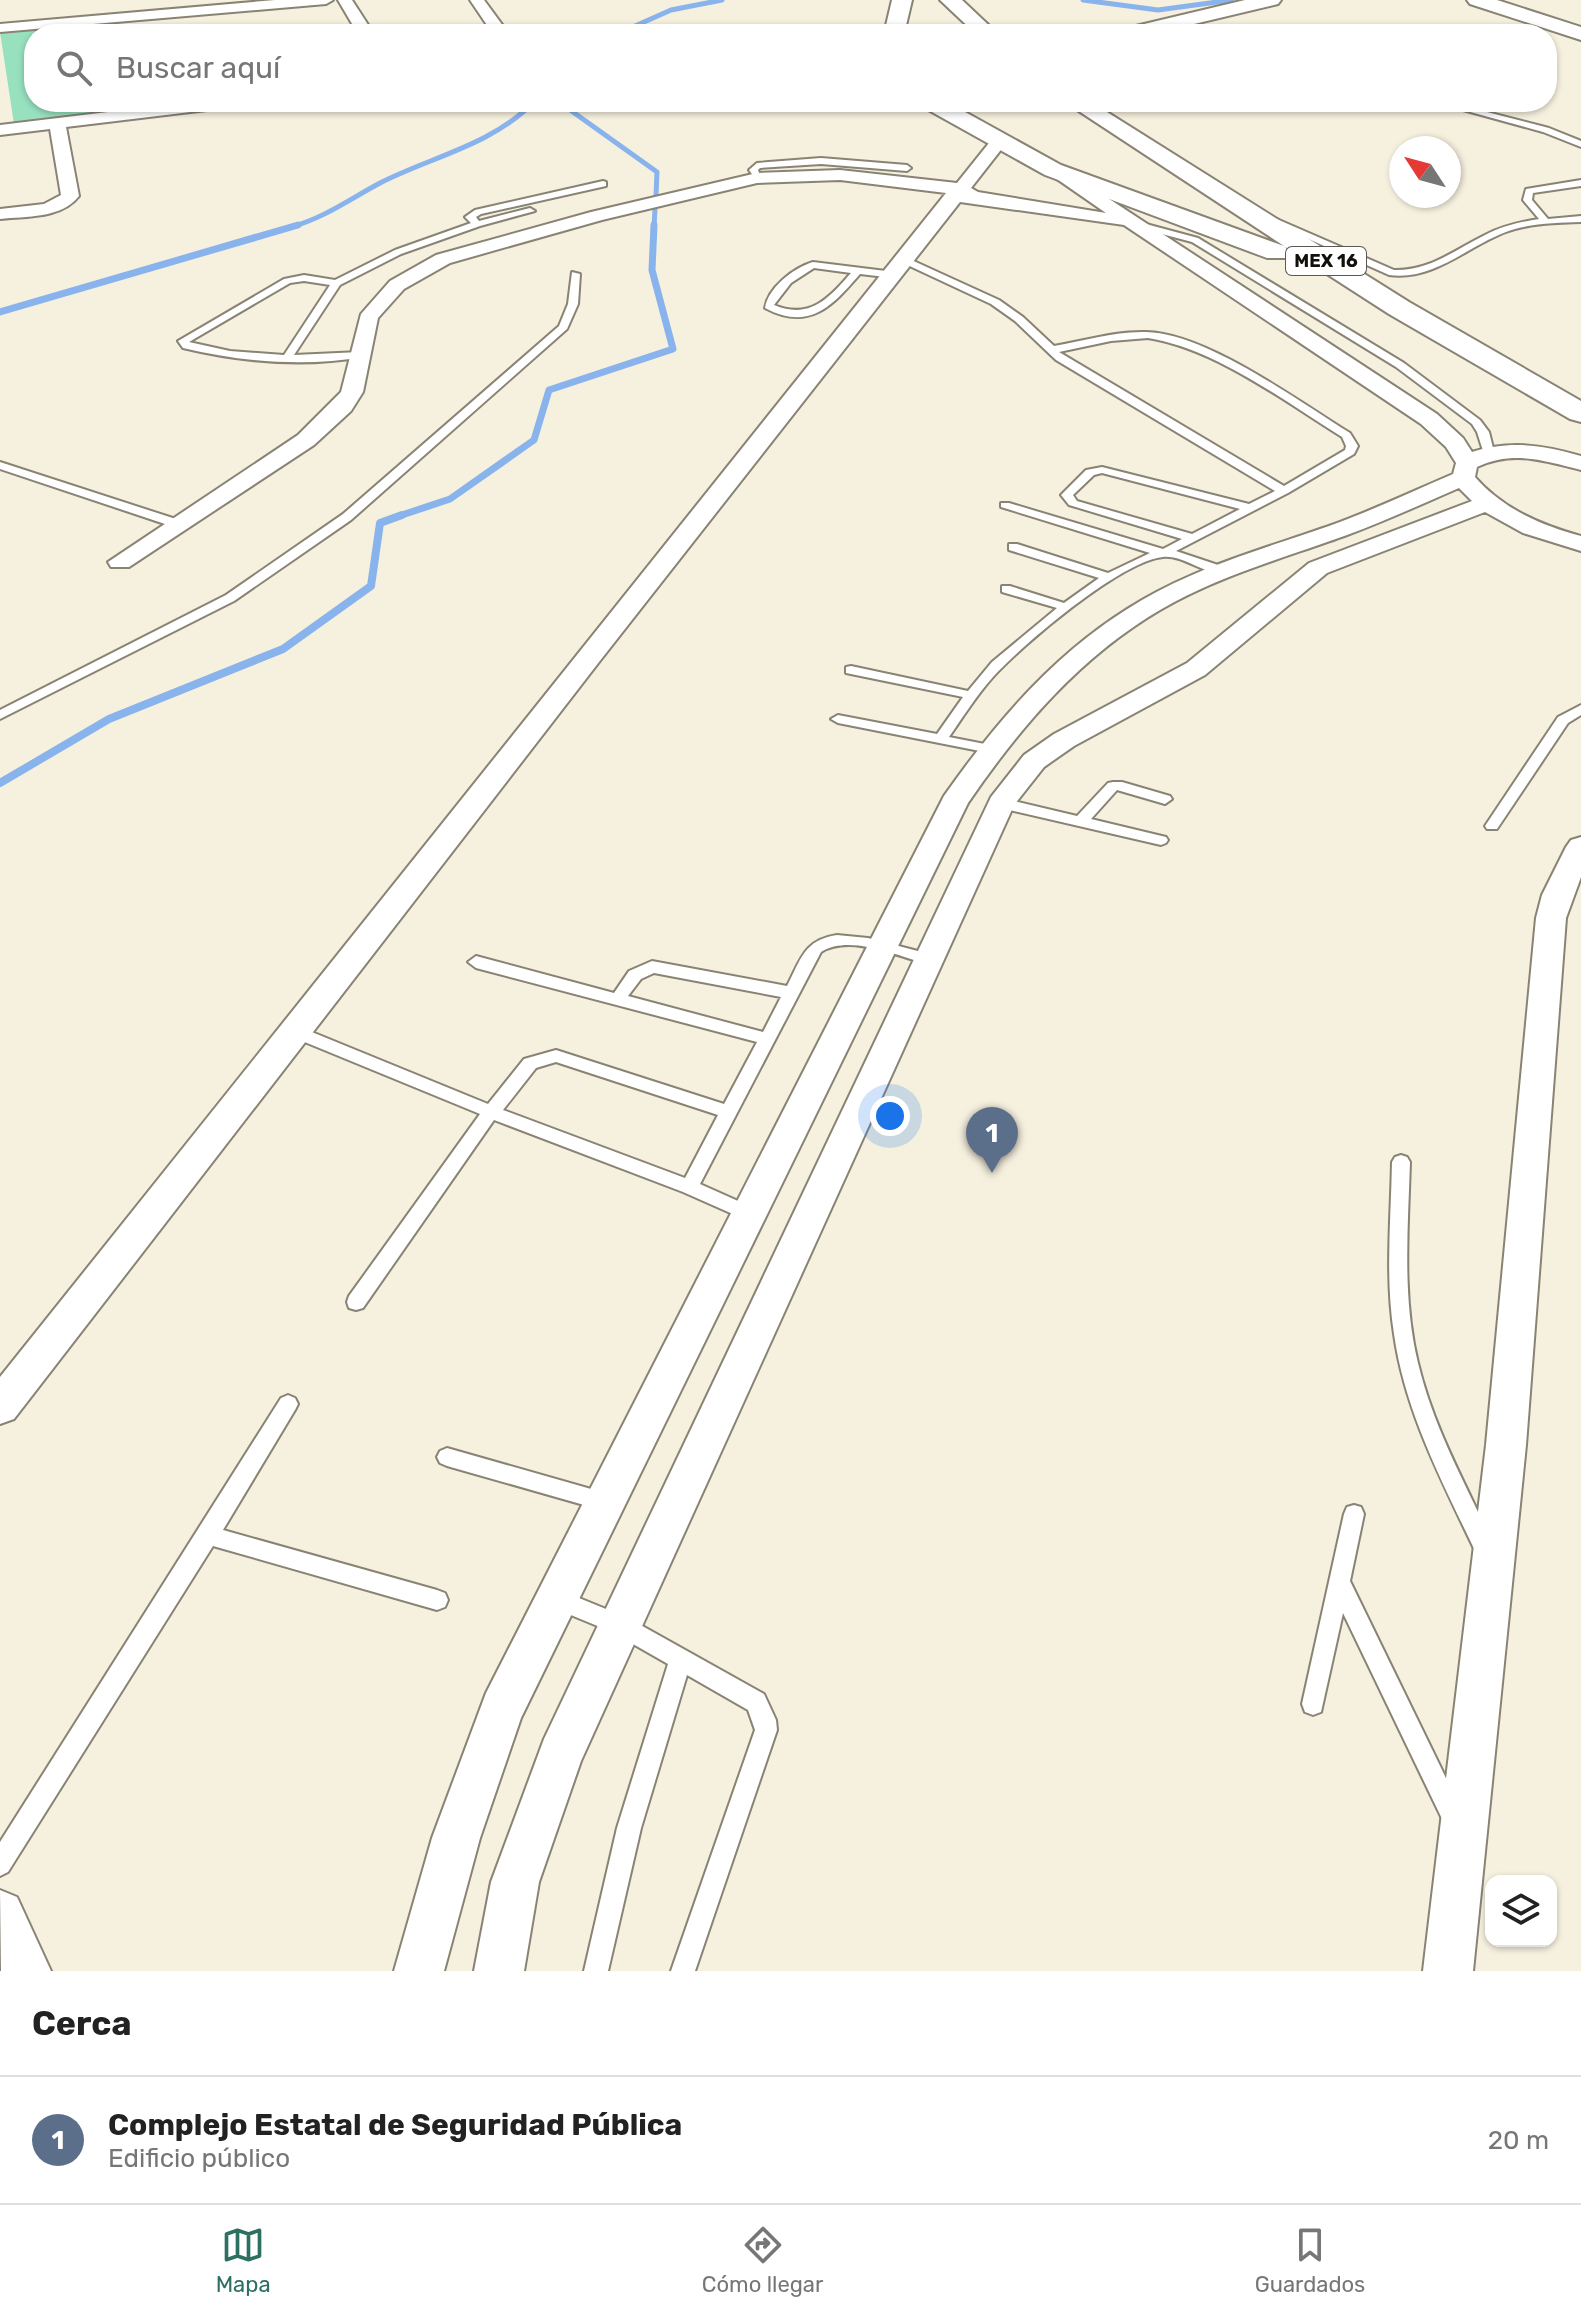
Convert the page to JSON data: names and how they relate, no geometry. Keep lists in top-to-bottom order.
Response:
{
  "streets": {
    "highway": ["MEX 16"]
  },
  "north": "top left",
  "page": {
    "search": "Buscar aquí",
    "pins": "1",
    "heading": "Cerca",
    "list": [
      {
        "mark": "1",
        "name": "Complejo Estatal de Seguridad Pública",
        "note": "Edificio público",
        "value": "20 m"
      }
    ],
    "nav": ["Mapa", "Cómo llegar", "Guardados"]
  }
}
